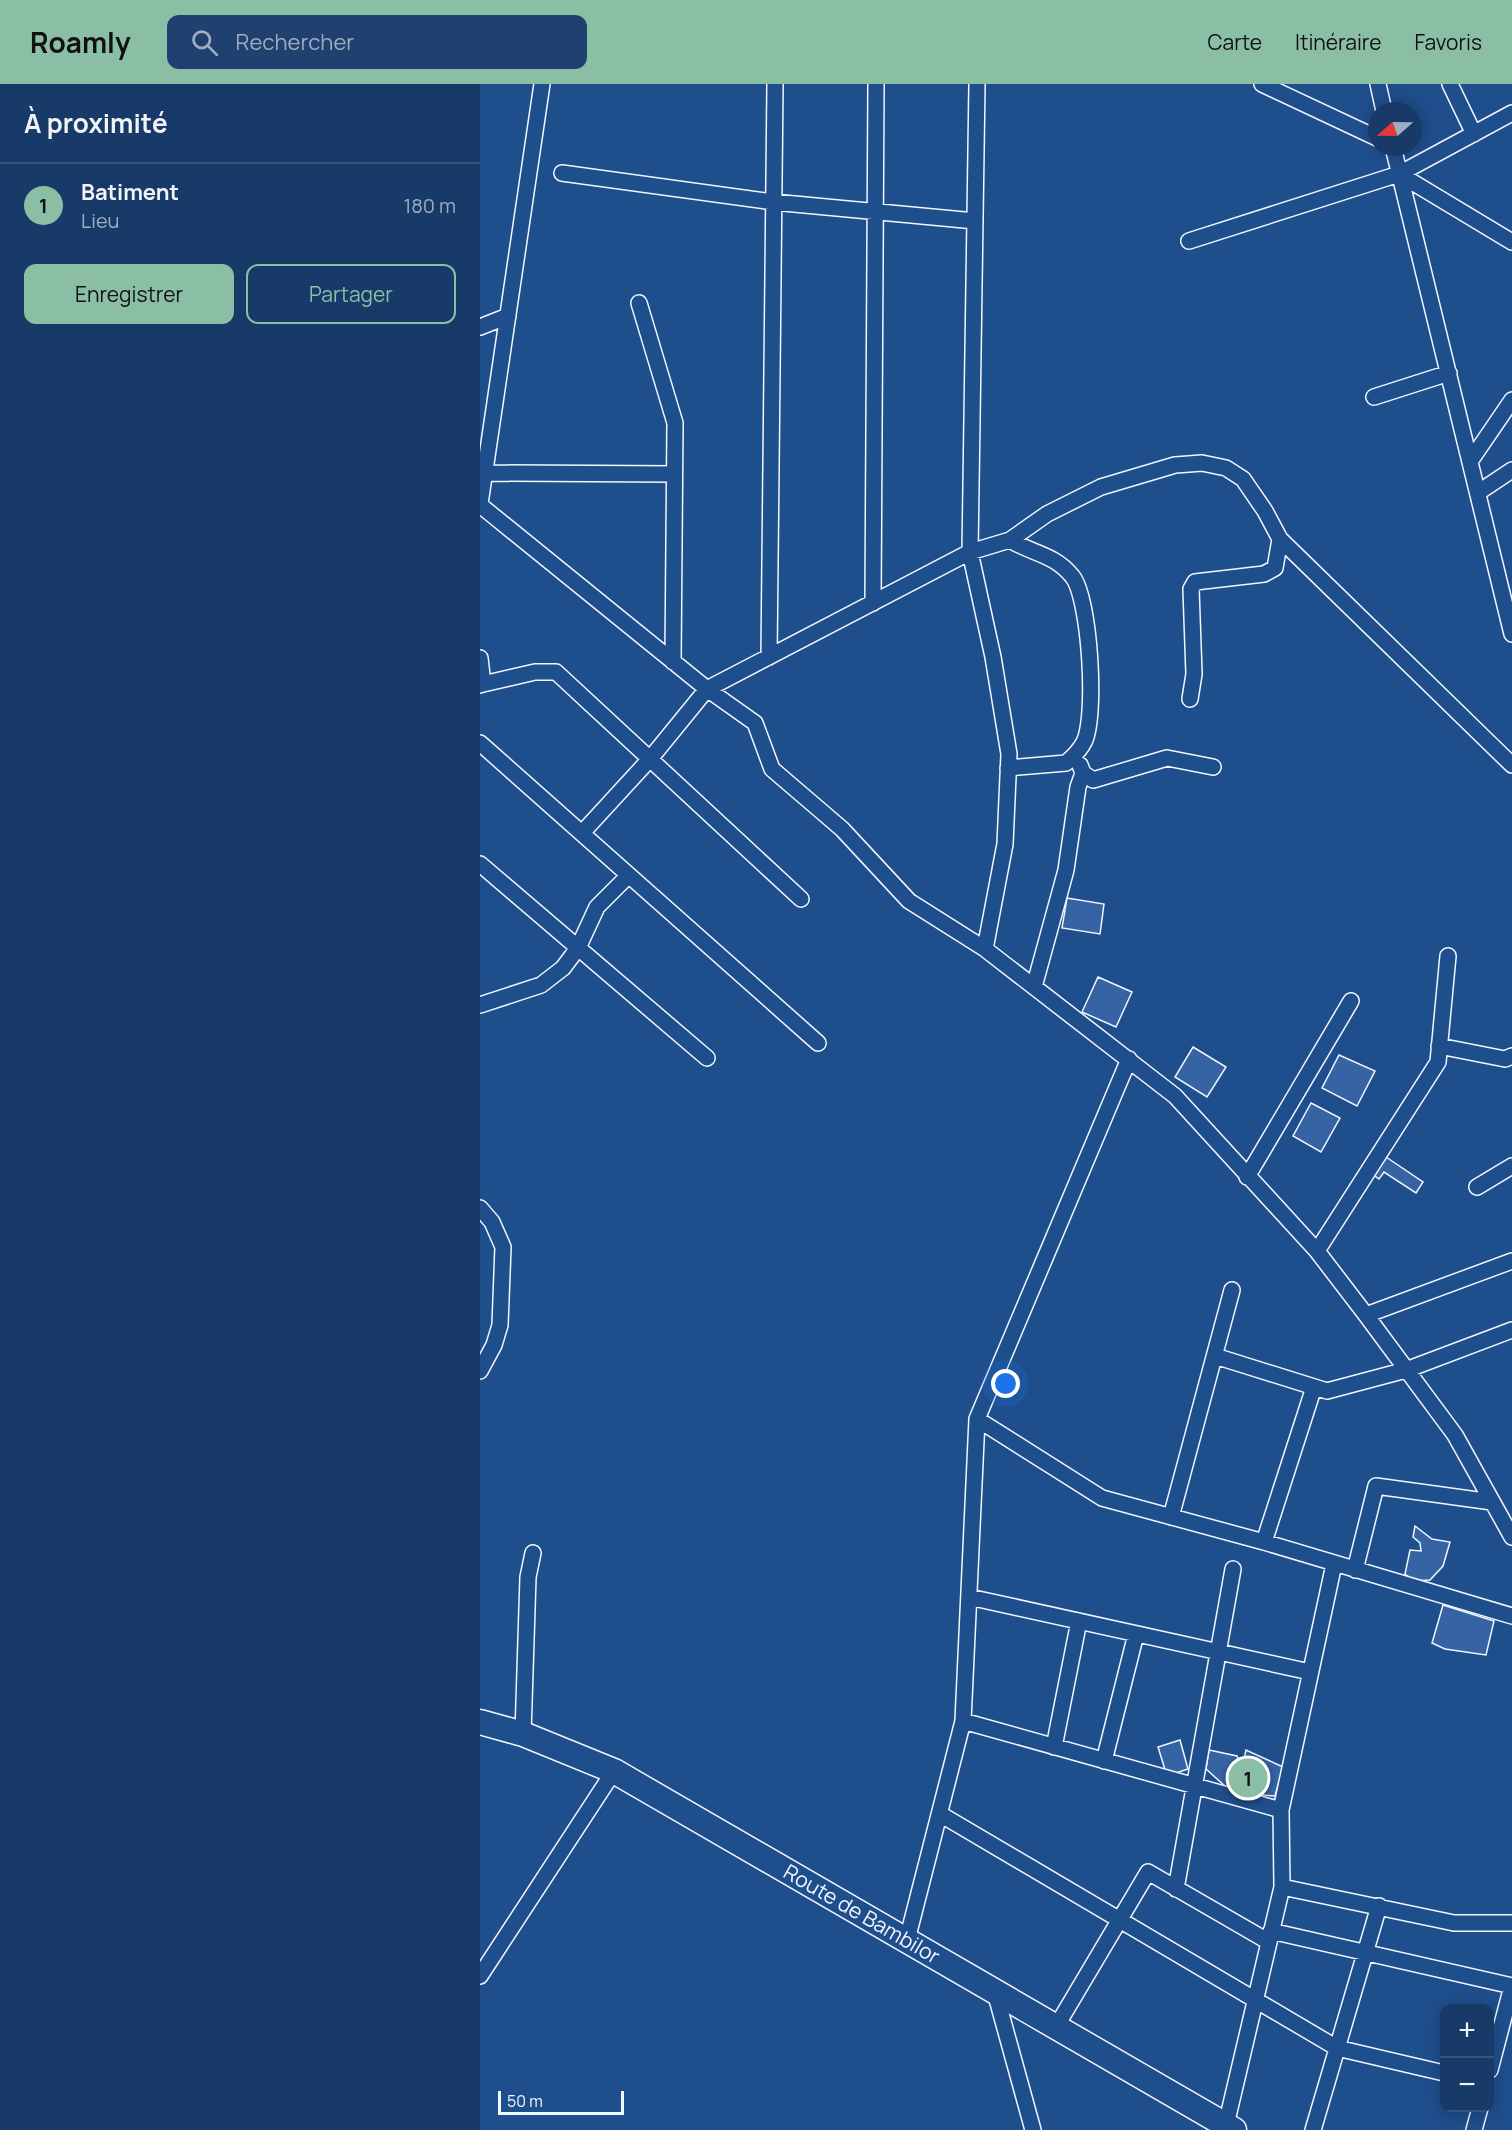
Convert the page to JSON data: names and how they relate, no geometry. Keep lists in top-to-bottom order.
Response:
{
  "streets": {
    "main road": ["Route de Bambilor"]
  },
  "scale_bar": "50 m",
  "north": "left",
  "page": {
    "header": "Roamly",
    "search": "Rechercher",
    "nav": ["Carte", "Itinéraire", "Favoris"],
    "heading": "À proximité",
    "list": [
      {
        "mark": "1",
        "name": "Batiment",
        "note": "Lieu",
        "value": "180 m"
      }
    ],
    "buttons": ["Enregistrer", "Partager"],
    "pins": "1",
    "map_buttons": ["+", "−"],
    "scale": "50 m"
  }
}
